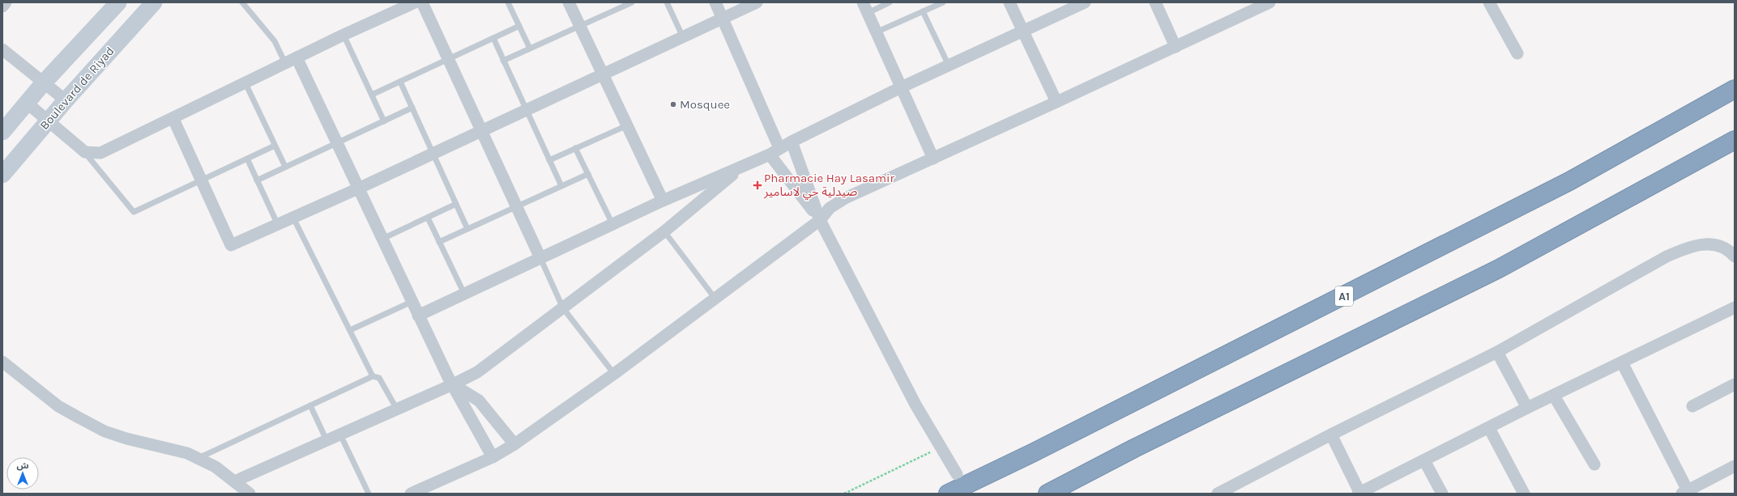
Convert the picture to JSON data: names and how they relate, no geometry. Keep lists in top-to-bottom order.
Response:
{
  "streets": {
    "highway": ["A1"],
    "main road": ["Boulevard de Riyad"]
  },
  "places": {
    "other": ["Mosquee"],
    "health": ["Pharmacie Hay Lasamir صيدلية حي لاسامير"]
  },
  "north": "top"
}
